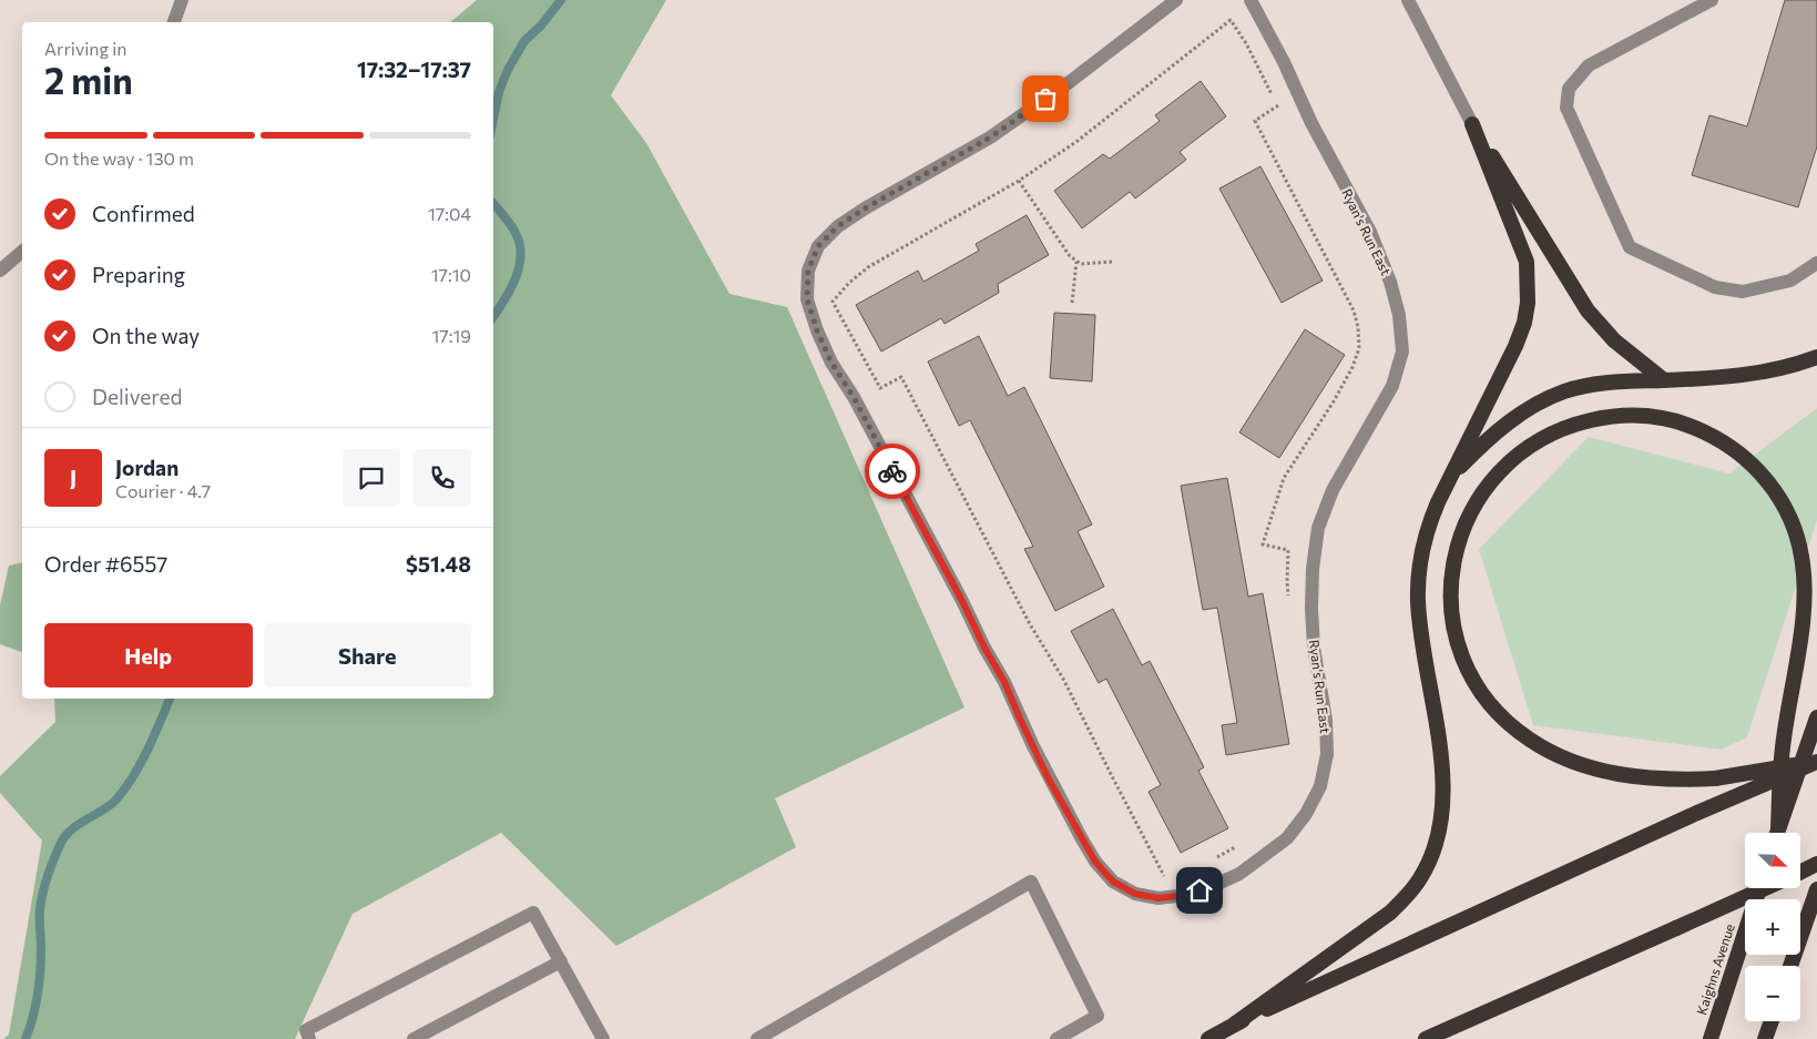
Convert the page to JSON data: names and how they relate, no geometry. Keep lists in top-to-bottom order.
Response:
{
  "streets": {
    "highway": ["Kaighns Avenue"],
    "street": ["Ryan's Run East"]
  },
  "north": "bottom right",
  "page": {
    "heading": ["2 min", "Arriving in", "17:32–17:37"],
    "panel": [
      "Jordan",
      "Courier · 4.7",
      "Order #6557",
      "$51.48"
    ],
    "bar": "On the way · 130 m",
    "list": [
      ["Confirmed", "17:04"],
      ["Preparing", "17:10"],
      ["On the way", "17:19"],
      "Delivered"
    ],
    "round": "J",
    "buttons": ["Help", "Share"],
    "map_buttons": ["+", "−"]
  }
}
